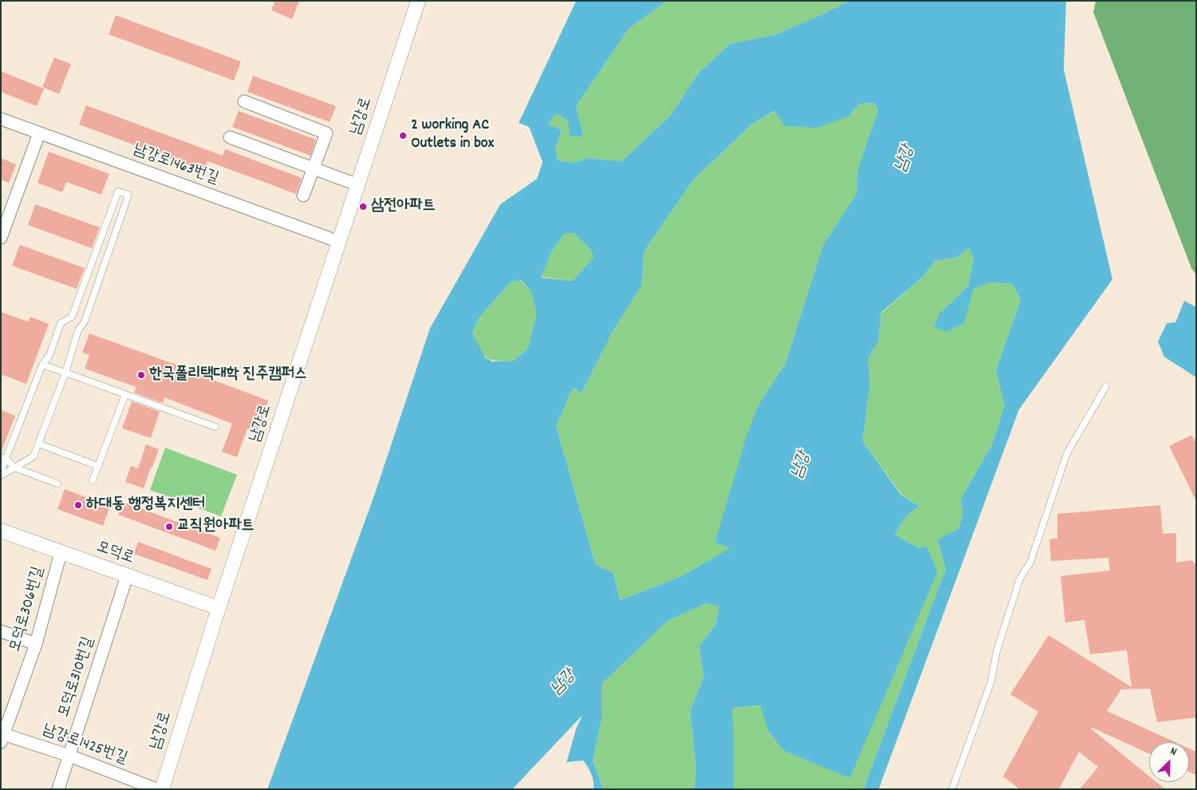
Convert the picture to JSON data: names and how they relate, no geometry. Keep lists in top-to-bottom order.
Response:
{
  "streets": {
    "street": [
      "남강로",
      "남강로1463번길",
      "모덕로",
      "모덕로306번길",
      "모덕로310번길",
      "남강로1425번길"
    ]
  },
  "crossings": [
    ["남강로", "남강로1463번길"],
    ["남강로", "모덕로"],
    ["모덕로", "모덕로306번길"],
    ["모덕로", "모덕로310번길"],
    ["모덕로306번길", "남강로1425번길"],
    ["모덕로310번길", "남강로1425번길"]
  ],
  "water": ["남강"],
  "places": [
    "2 working AC Outlets in box",
    "삼전아파트",
    "한국폴리택대학 진주캠퍼스",
    "하대동 행정복지센터",
    "교직원아파트"
  ],
  "north": "top right"
}
